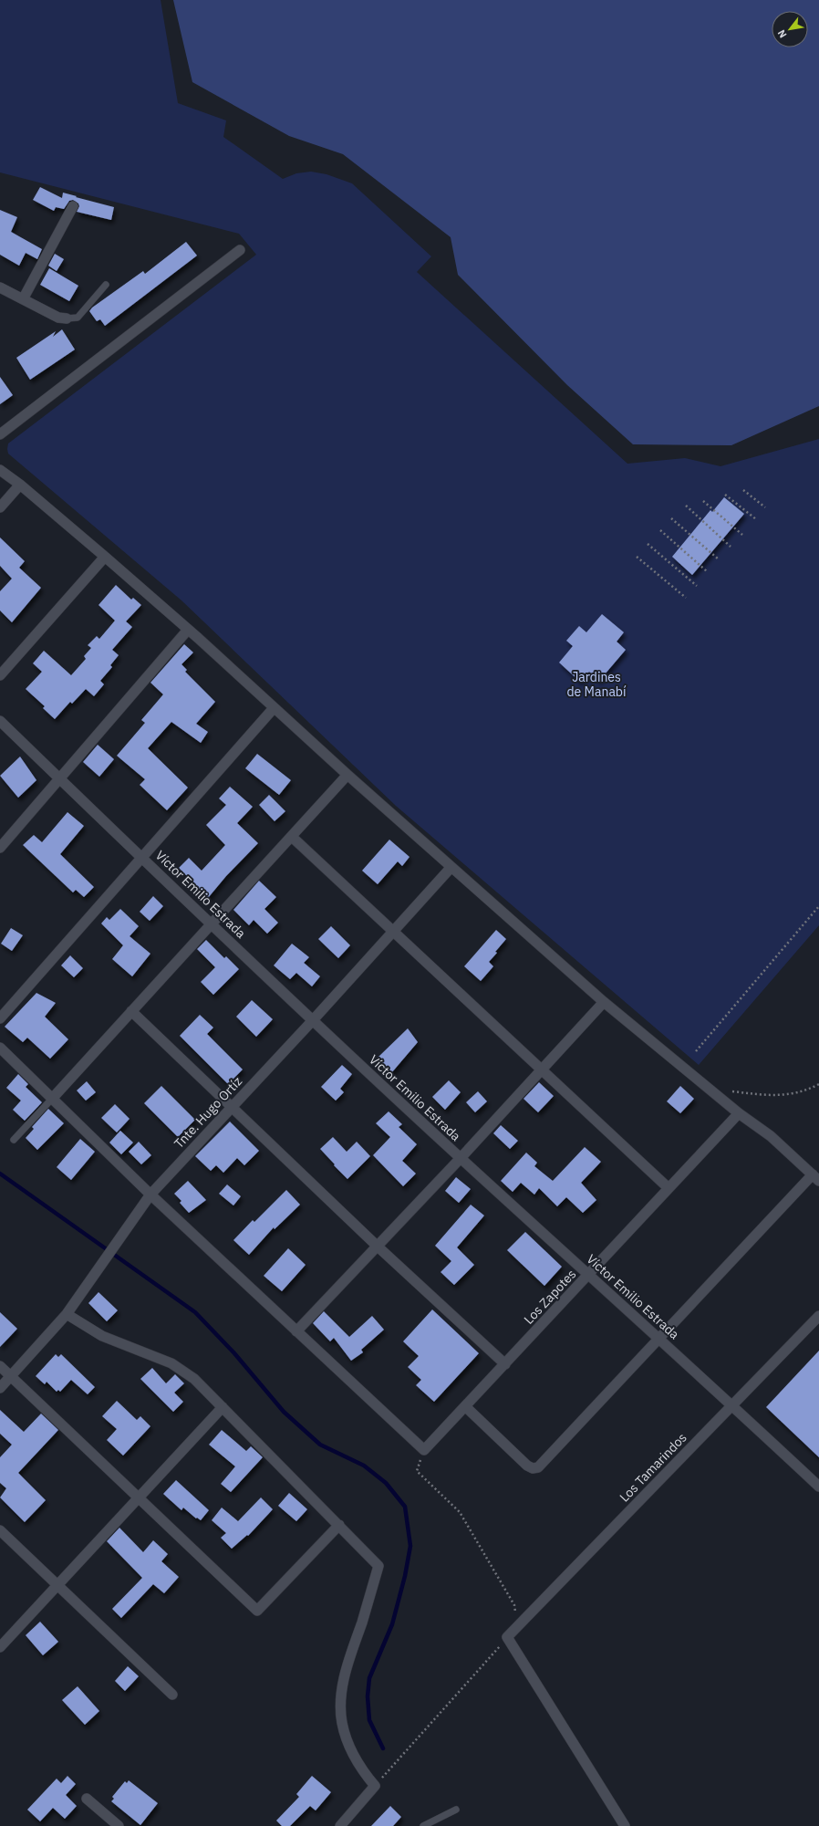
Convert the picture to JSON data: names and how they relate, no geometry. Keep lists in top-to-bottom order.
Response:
{
  "streets": {
    "street": [
      "Víctor Emilio Estrada",
      "Tnte. Hugo Ortíz",
      "Los Zapotes",
      "Los Tamarindos"
    ]
  },
  "crossings": [
    ["Víctor Emilio Estrada", "Tnte. Hugo Ortíz"],
    ["Víctor Emilio Estrada", "Los Zapotes"],
    ["Víctor Emilio Estrada", "Los Tamarindos"]
  ],
  "parks": ["Jardines de Manabí"],
  "north": "bottom left"
}
